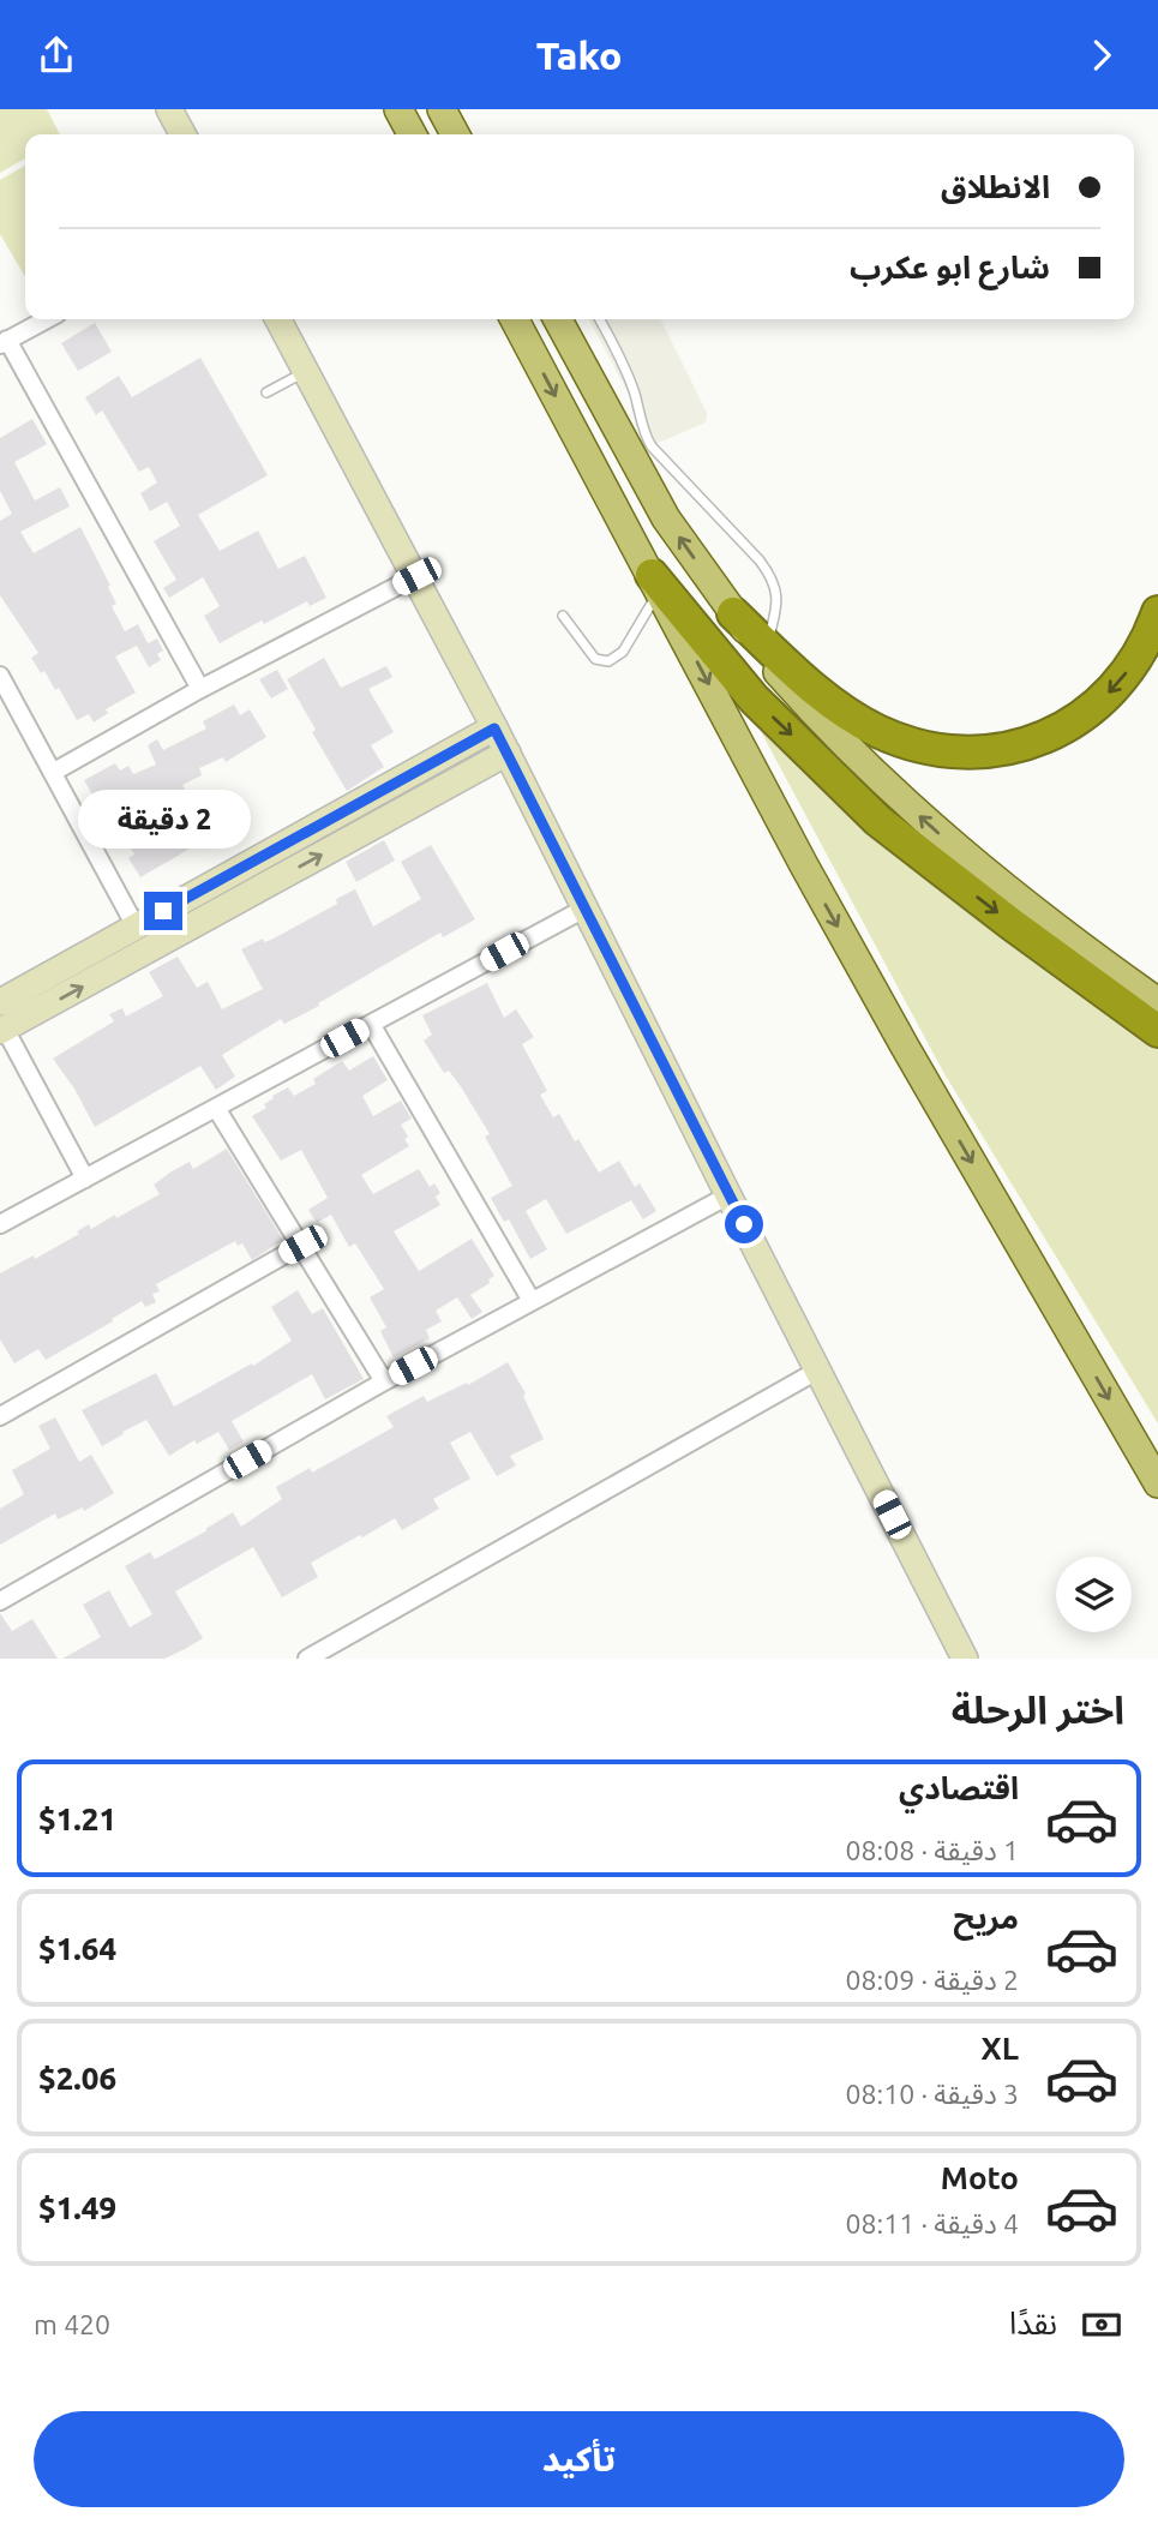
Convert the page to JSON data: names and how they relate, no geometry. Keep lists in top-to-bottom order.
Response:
{
  "page": {
    "header": "Tako",
    "banner": ["الانطلاق", "شارع ابو عكرب"],
    "bubble": "2 دقيقة",
    "heading": "اختر الرحلة",
    "list": [
      {
        "name": "اقتصادي",
        "note": "1 دقيقة · 08:08",
        "value": "$1.21"
      },
      {
        "name": "مريح",
        "note": "2 دقيقة · 08:09",
        "value": "$1.64"
      },
      {
        "name": "XL",
        "note": "3 دقيقة · 08:10",
        "value": "$2.06"
      },
      {
        "name": "Moto",
        "note": "4 دقيقة · 08:11",
        "value": "$1.49"
      }
    ],
    "pay": ["نقدًا", "420 m"],
    "buttons": "تأكيد"
  }
}
